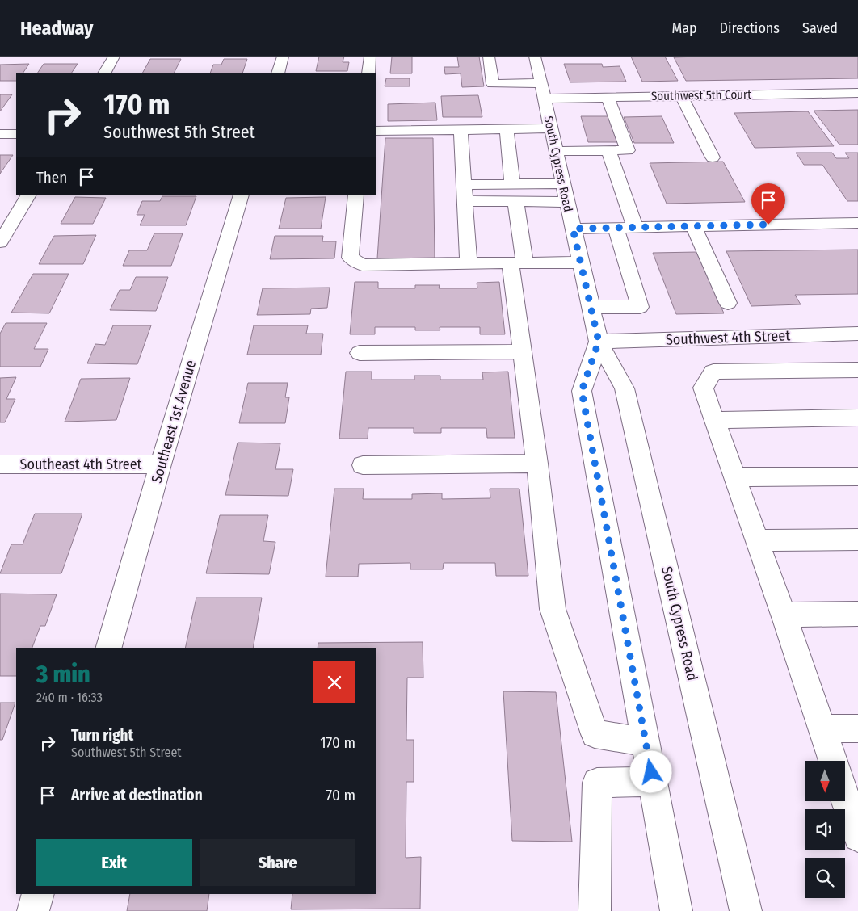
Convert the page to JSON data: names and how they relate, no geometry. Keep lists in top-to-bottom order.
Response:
{
  "streets": {
    "street": [
      "Southwest 5th Court",
      "South Cypress Road",
      "Southwest 4th Street",
      "Southeast 1st Avenue",
      "Southeast 4th Street"
    ]
  },
  "crossings": [
    ["Southwest 5th Court", "South Cypress Road"],
    ["South Cypress Road", "Southwest 4th Street"],
    ["Southeast 1st Avenue", "Southeast 4th Street"]
  ],
  "north": "bottom",
  "page": {
    "header": "Headway",
    "nav": ["Map", "Directions", "Saved"],
    "turn": ["170 m", "Southwest 5th Street"],
    "then": "Then",
    "heading": ["3 min", "240 m · 16:33"],
    "list": [
      {
        "name": "Turn right",
        "note": "Southwest 5th Street",
        "value": "170 m"
      },
      {
        "name": "Arrive at destination",
        "value": "70 m"
      }
    ],
    "buttons": ["Exit", "Share"]
  }
}
